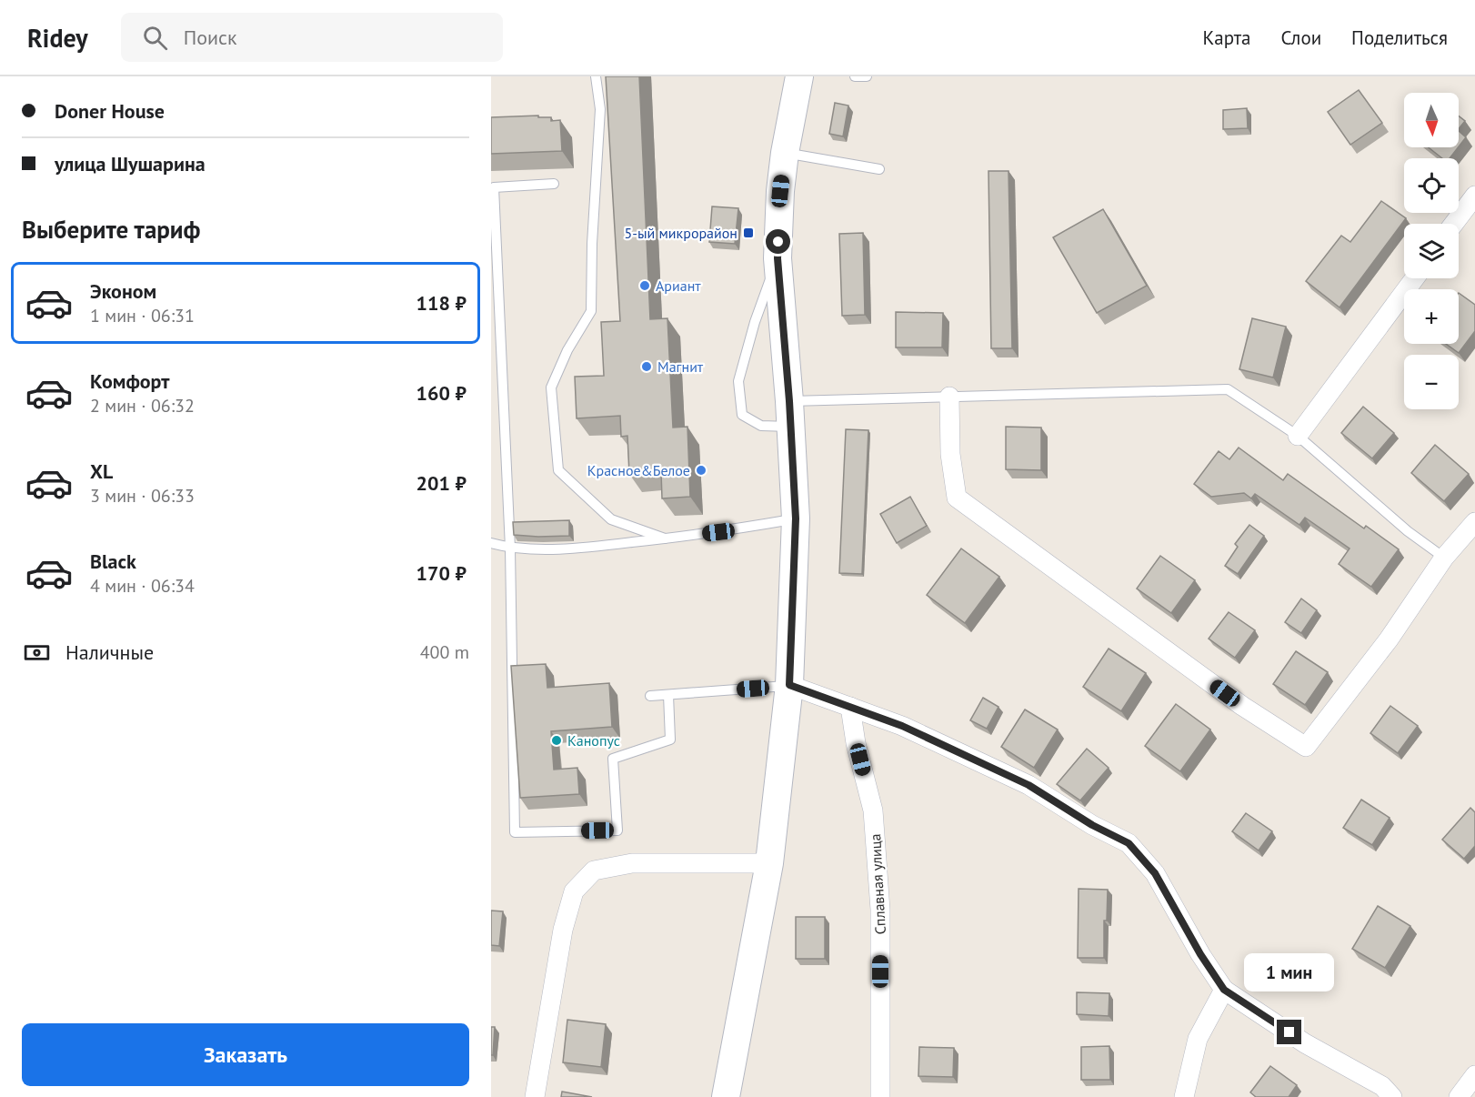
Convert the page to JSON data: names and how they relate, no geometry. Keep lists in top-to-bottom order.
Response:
{
  "streets": {
    "street": ["Сплавная улица"]
  },
  "places": {
    "transit": ["5-ый микрорайон"],
    "other": [
      "Ариант",
      "Магнит",
      "Красное&Белое",
      "Канопус"
    ]
  },
  "north": "bottom",
  "page": {
    "header": "Ridey",
    "search": "Поиск",
    "nav": ["Карта", "Слои", "Поделиться"],
    "banner": ["Doner House", "улица Шушарина"],
    "map_buttons": ["+", "−"],
    "heading": "Выберите тариф",
    "list": [
      {
        "name": "Эконом",
        "note": "1 мин · 06:31",
        "value": "118 ₽"
      },
      {
        "name": "Комфорт",
        "note": "2 мин · 06:32",
        "value": "160 ₽"
      },
      {
        "name": "XL",
        "note": "3 мин · 06:33",
        "value": "201 ₽"
      },
      {
        "name": "Black",
        "note": "4 мин · 06:34",
        "value": "170 ₽"
      }
    ],
    "pay": ["Наличные", "400 m"],
    "bubble": "1 мин",
    "buttons": "Заказать"
  }
}
